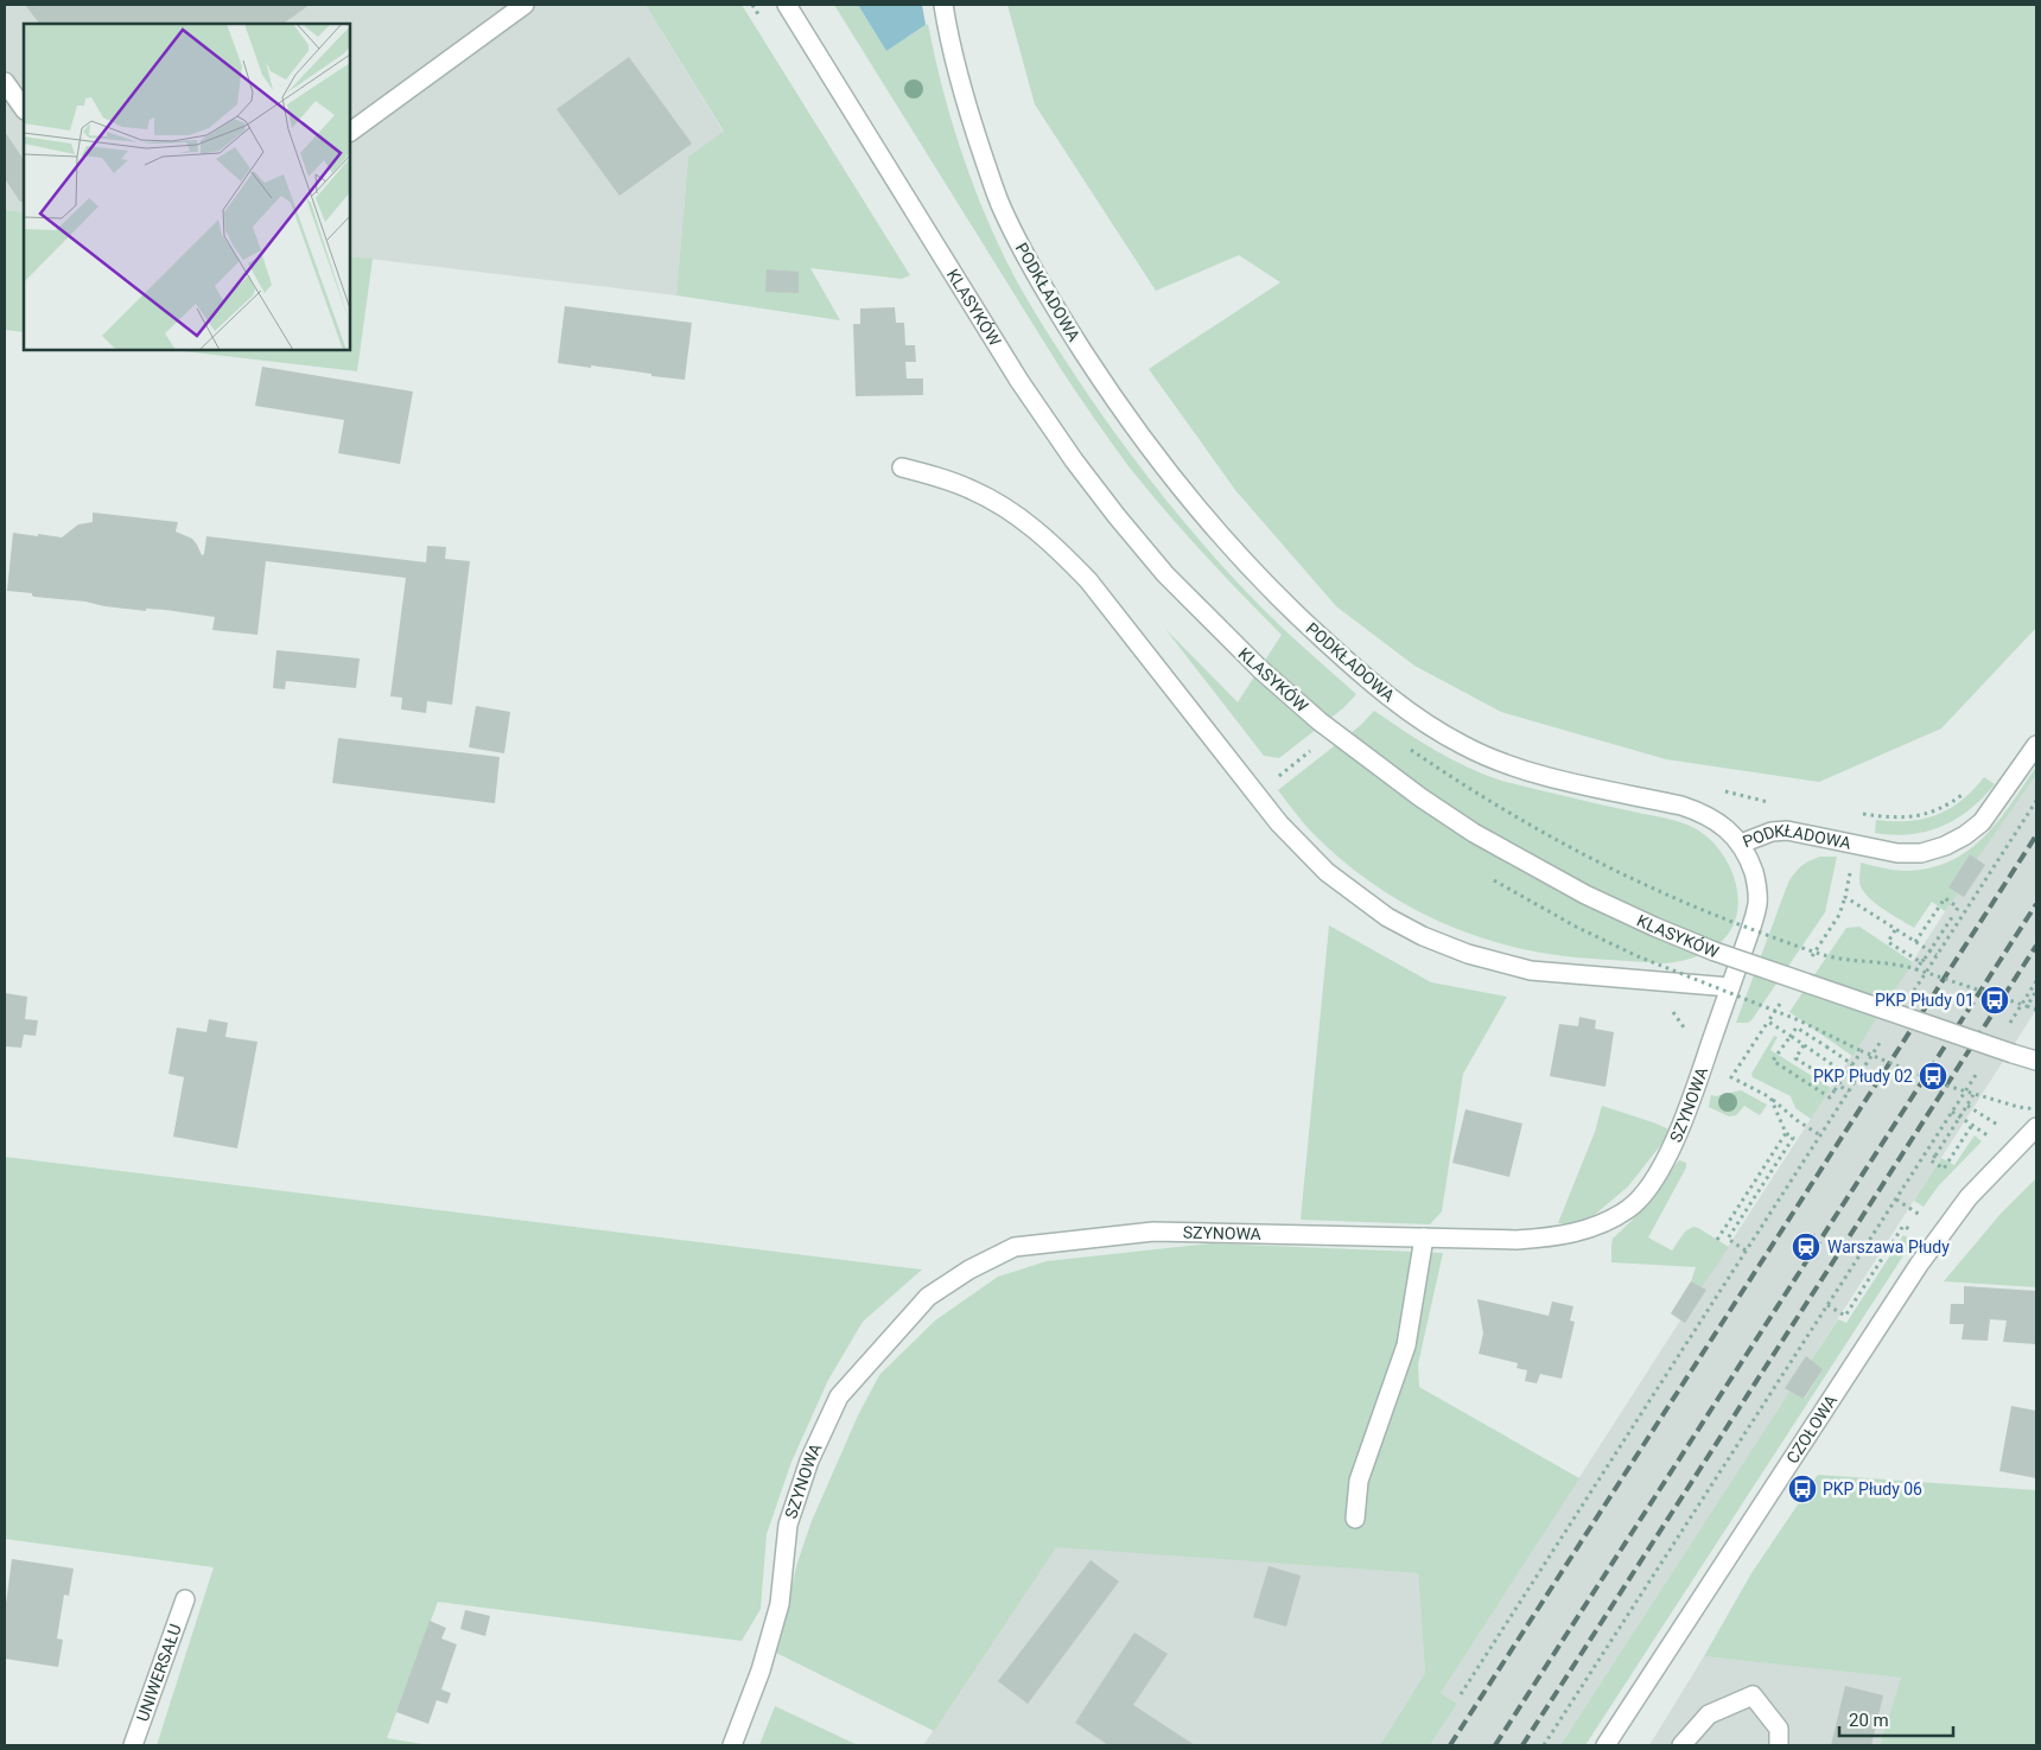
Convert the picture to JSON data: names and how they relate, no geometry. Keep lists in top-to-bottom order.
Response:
{
  "streets": {
    "street": [
      "PODKŁADOWA",
      "KLASYKÓW",
      "SZYNOWA",
      "CZOŁOWA",
      "UNIWERSAŁU"
    ]
  },
  "crossings": [
    ["PODKŁADOWA", "SZYNOWA"]
  ],
  "places": {
    "bus stop": ["PKP Płudy 01", "PKP Płudy 02", "PKP Płudy 06"],
    "station": ["Warszawa Płudy"]
  },
  "scale_bar": "20 m"
}
